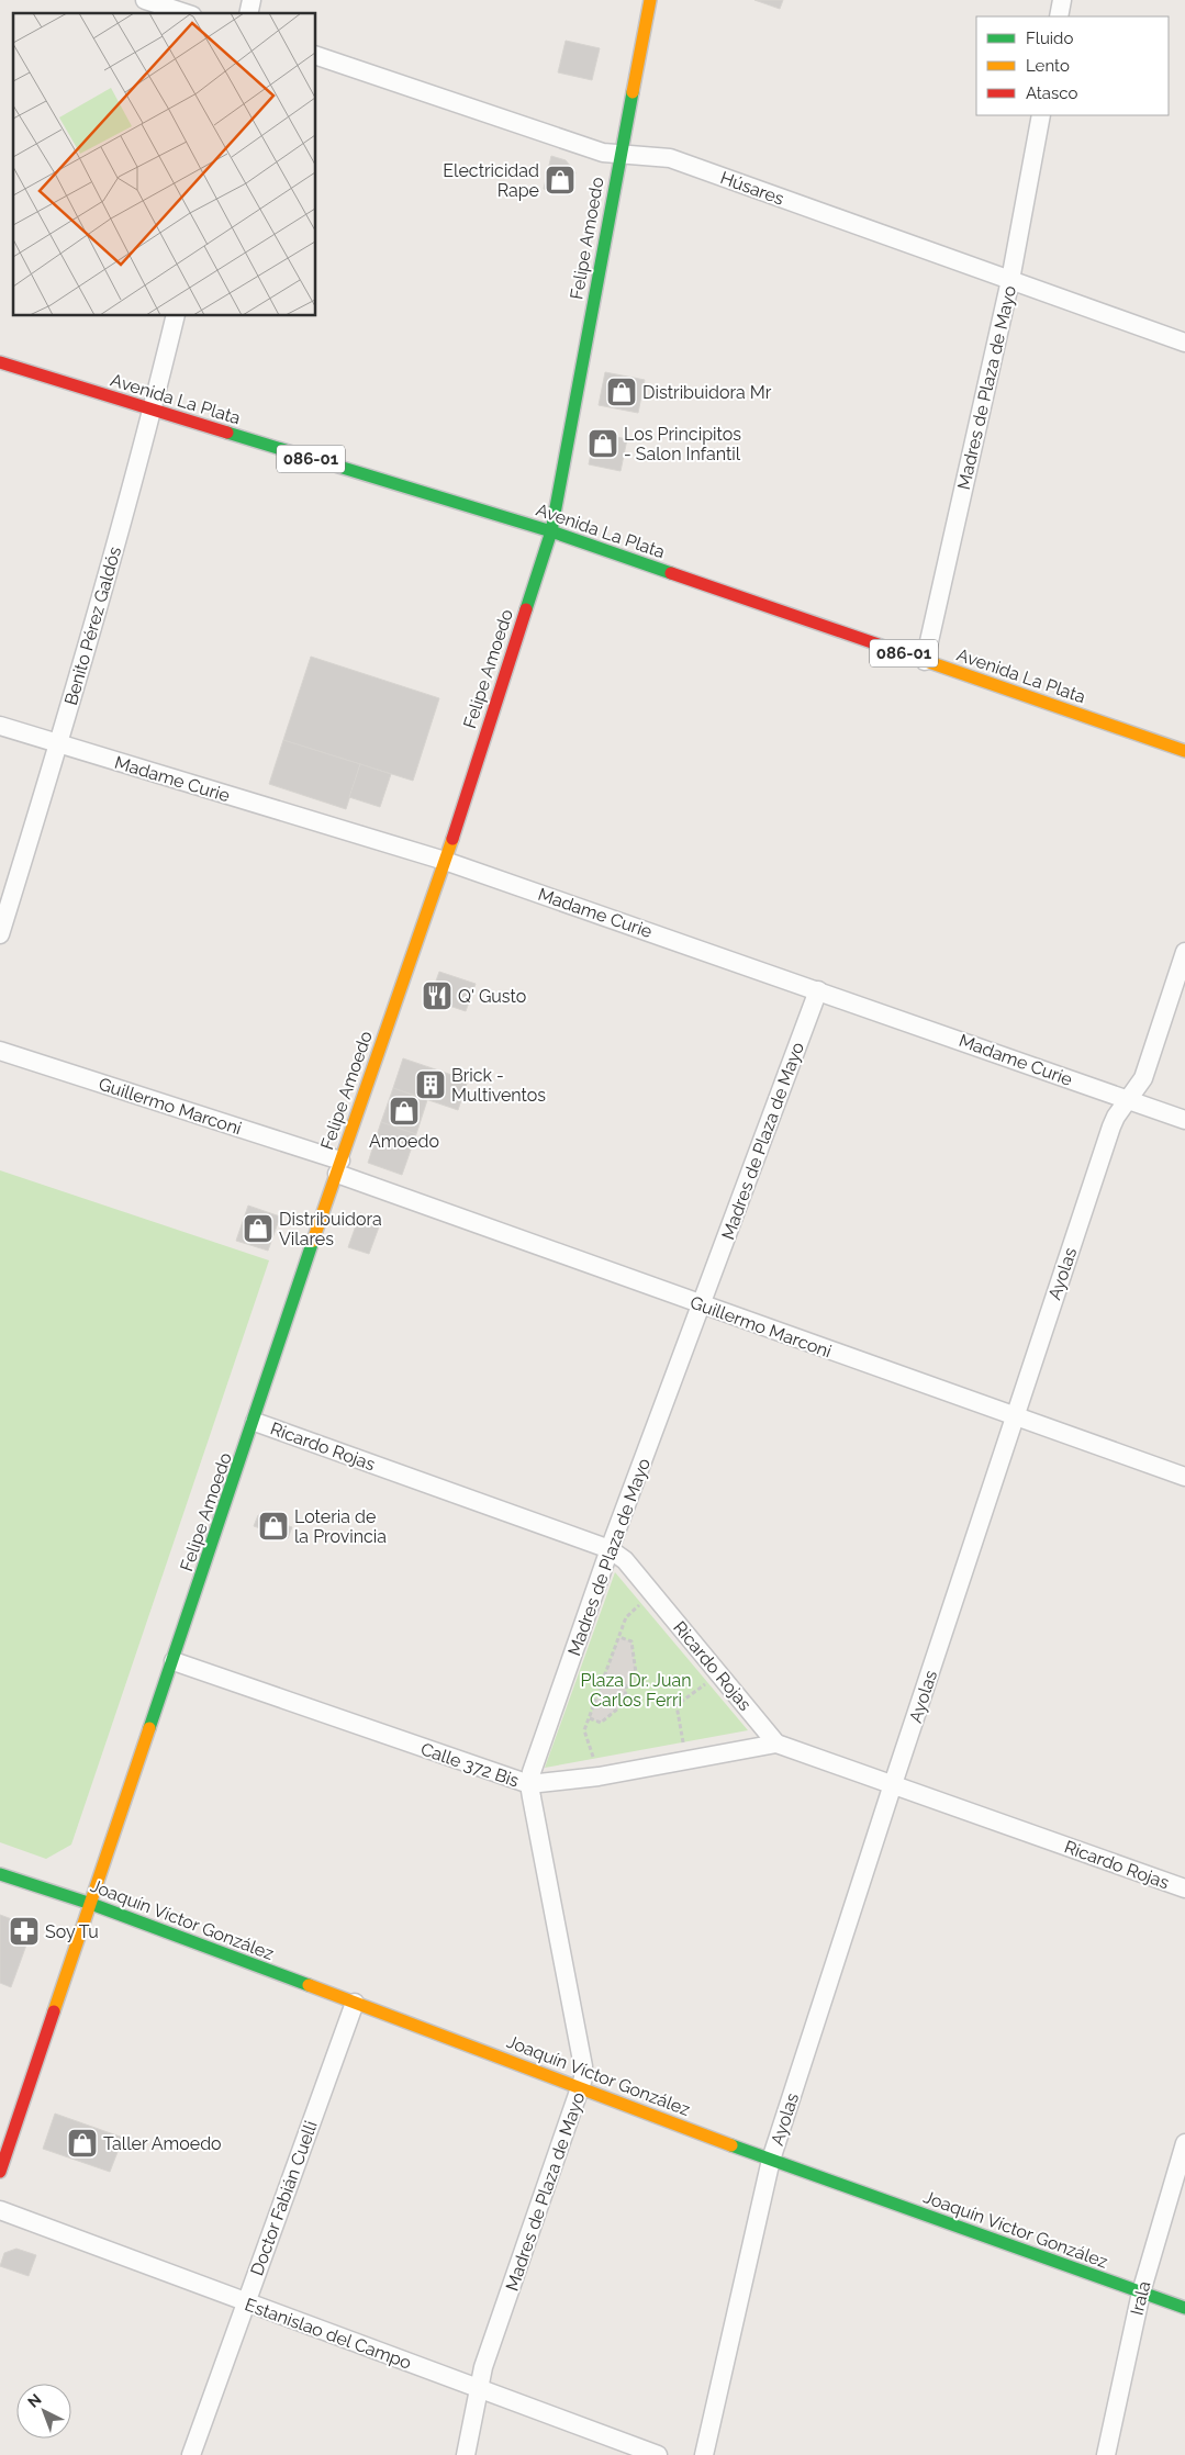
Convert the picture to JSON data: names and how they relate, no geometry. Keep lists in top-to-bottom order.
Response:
{
  "streets": {
    "main road": [
      "Felipe Amoedo",
      "Avenida La Plata",
      "086-01",
      "Joaquín Víctor González"
    ],
    "street": [
      "Húsares",
      "Madres de Plaza de Mayo",
      "Benito Pérez Galdós",
      "Madame Curie",
      "Guillermo Marconi",
      "Ayolas",
      "Ricardo Rojas",
      "Calle 372 Bis",
      "Doctor Fabián Cuelli",
      "Irala",
      "Estanislao del Campo"
    ]
  },
  "crossings": [
    ["Húsares", "Felipe Amoedo"],
    ["Húsares", "Madres de Plaza de Mayo"],
    ["Felipe Amoedo", "Avenida La Plata"],
    ["Felipe Amoedo", "Madame Curie"],
    ["Felipe Amoedo", "Guillermo Marconi"],
    ["Felipe Amoedo", "Ricardo Rojas"],
    ["Felipe Amoedo", "Calle 372 Bis"],
    ["Felipe Amoedo", "Joaquín Víctor González"],
    ["Madres de Plaza de Mayo", "Avenida La Plata"],
    ["Madres de Plaza de Mayo", "Madame Curie"],
    ["Madres de Plaza de Mayo", "Guillermo Marconi"],
    ["Madres de Plaza de Mayo", "Ricardo Rojas"],
    ["Madres de Plaza de Mayo", "Calle 372 Bis"],
    ["Madres de Plaza de Mayo", "Joaquín Víctor González"],
    ["Madres de Plaza de Mayo", "Estanislao del Campo"],
    ["Avenida La Plata", "Benito Pérez Galdós"],
    ["Benito Pérez Galdós", "Madame Curie"],
    ["Madame Curie", "Ayolas"],
    ["Guillermo Marconi", "Ayolas"],
    ["Ayolas", "Ricardo Rojas"],
    ["Ayolas", "Joaquín Víctor González"],
    ["Ricardo Rojas", "Calle 372 Bis"],
    ["Joaquín Víctor González", "Doctor Fabián Cuelli"],
    ["Joaquín Víctor González", "Irala"],
    ["Doctor Fabián Cuelli", "Estanislao del Campo"]
  ],
  "parks": ["Plaza Dr. Juan Carlos Ferri"],
  "places": {
    "shop": [
      "Electricidad Rape",
      "Distribuidora Mr",
      "Los Principitos - Salon Infantil",
      "Amoedo",
      "Distribuidora Vilares",
      "Loteria de la Provincia",
      "Taller Amoedo"
    ],
    "restaurant": ["Q' Gusto"],
    "building": ["Brick - Multiventos"],
    "pharmacy": ["Soy Tu"]
  },
  "legend": ["Fluido", "Lento", "Atasco"],
  "north": "top left"
}
